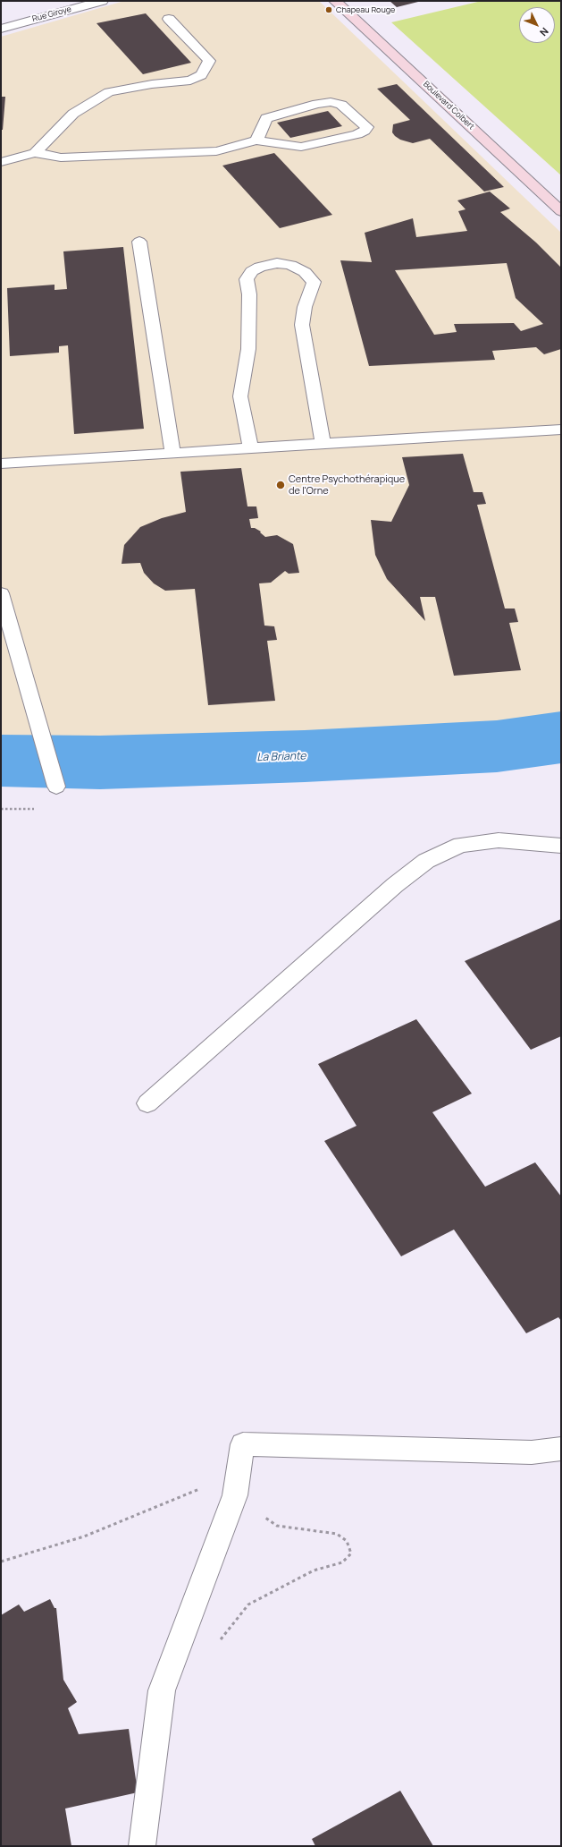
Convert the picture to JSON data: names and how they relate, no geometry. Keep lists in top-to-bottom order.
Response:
{
  "streets": {
    "main road": ["Boulevard Colbert"],
    "street": ["Rue Giroye"]
  },
  "water": ["La Briante"],
  "places": ["Chapeau Rouge", "Centre Psychothérapique de l'Orne"],
  "north": "bottom right"
}
